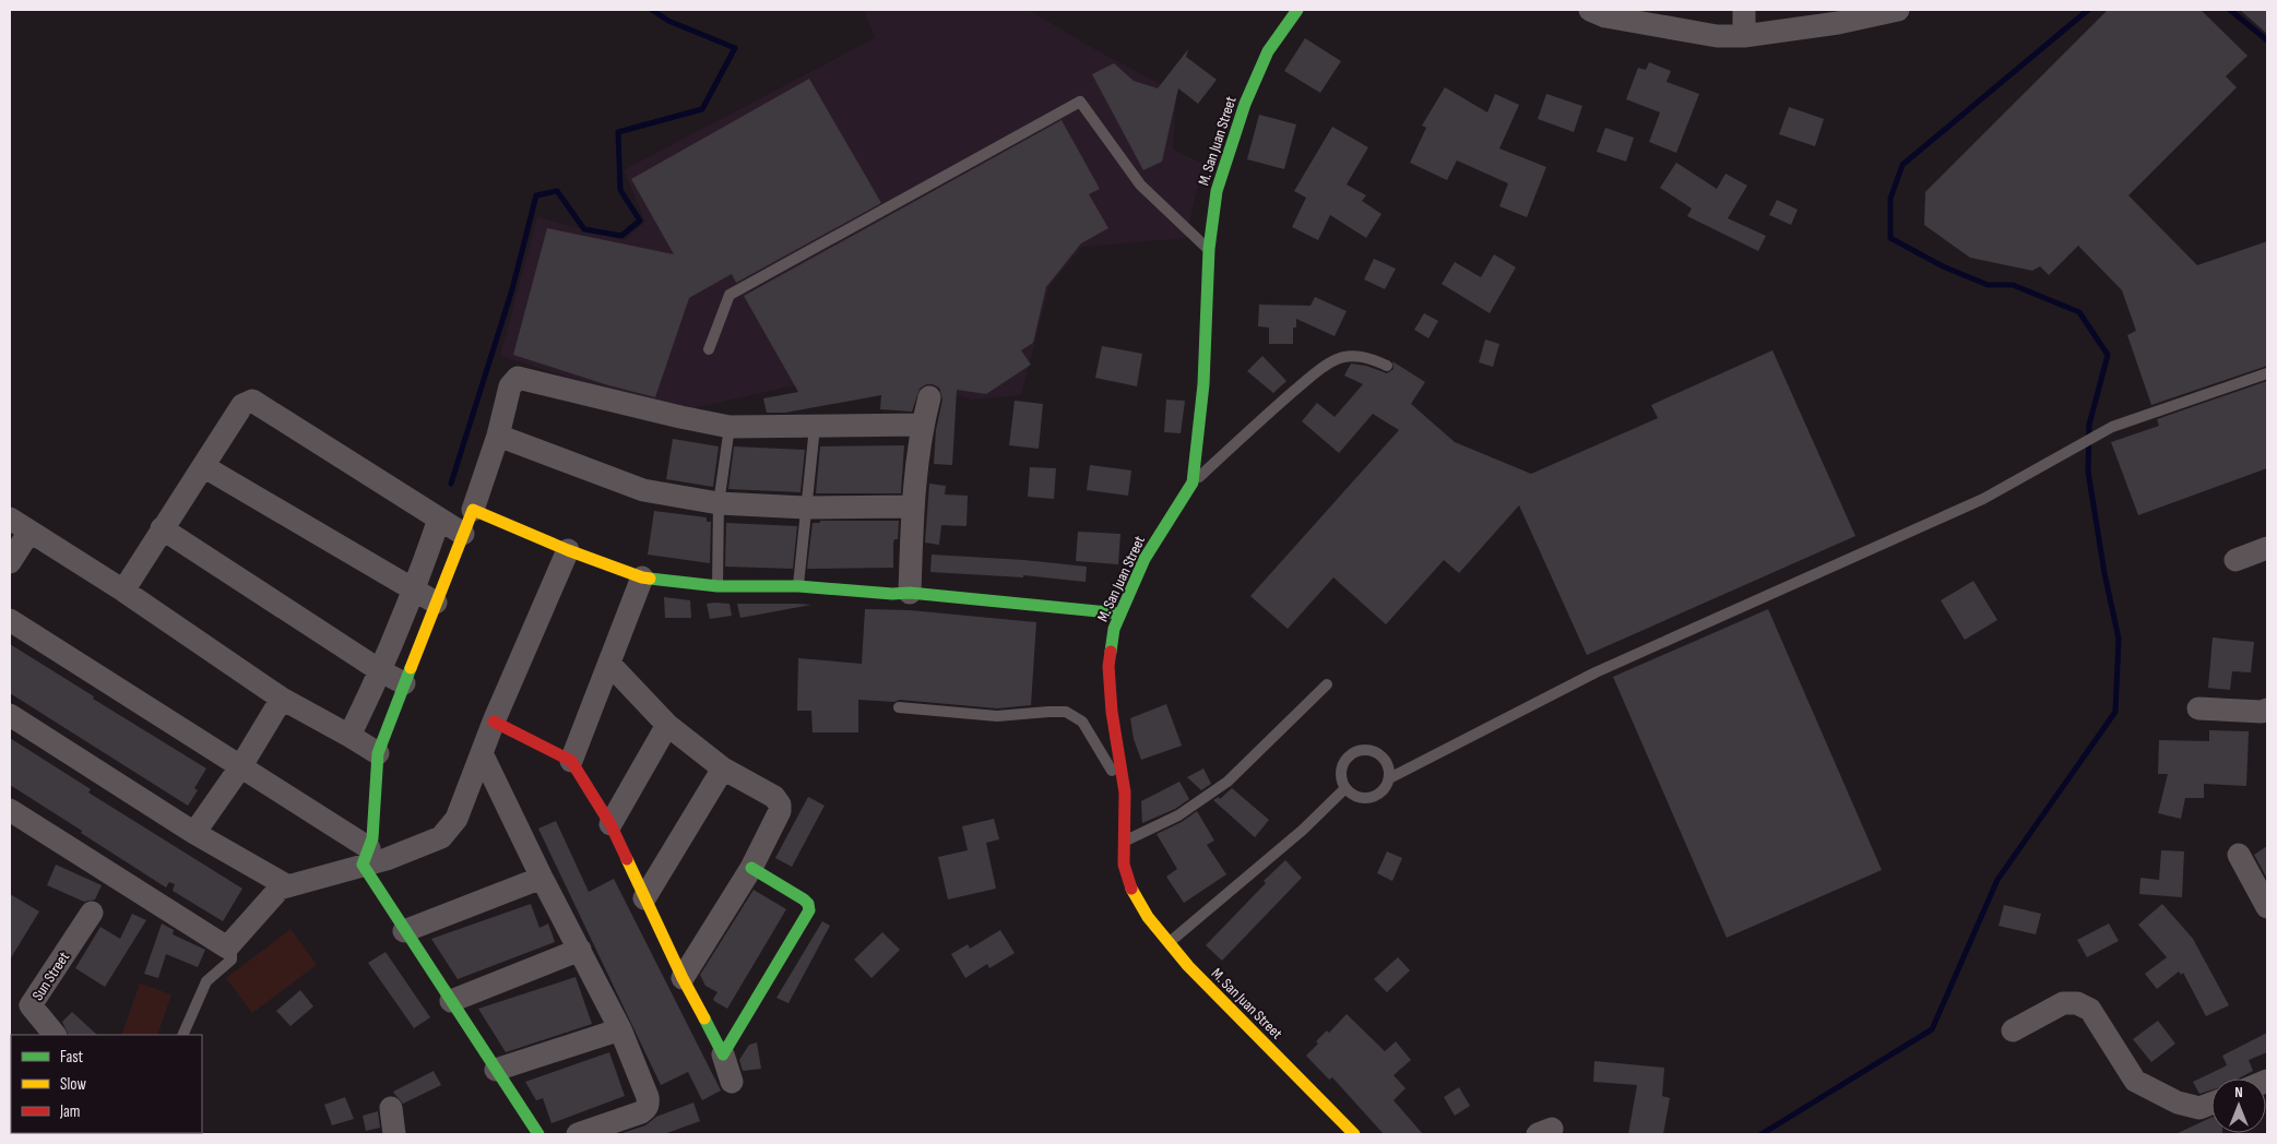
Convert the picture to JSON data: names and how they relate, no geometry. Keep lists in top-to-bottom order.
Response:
{
  "streets": {
    "street": ["M. San Juan Street", "Sun Street"]
  },
  "legend": ["Fast", "Slow", "Jam"],
  "north": "top"
}
